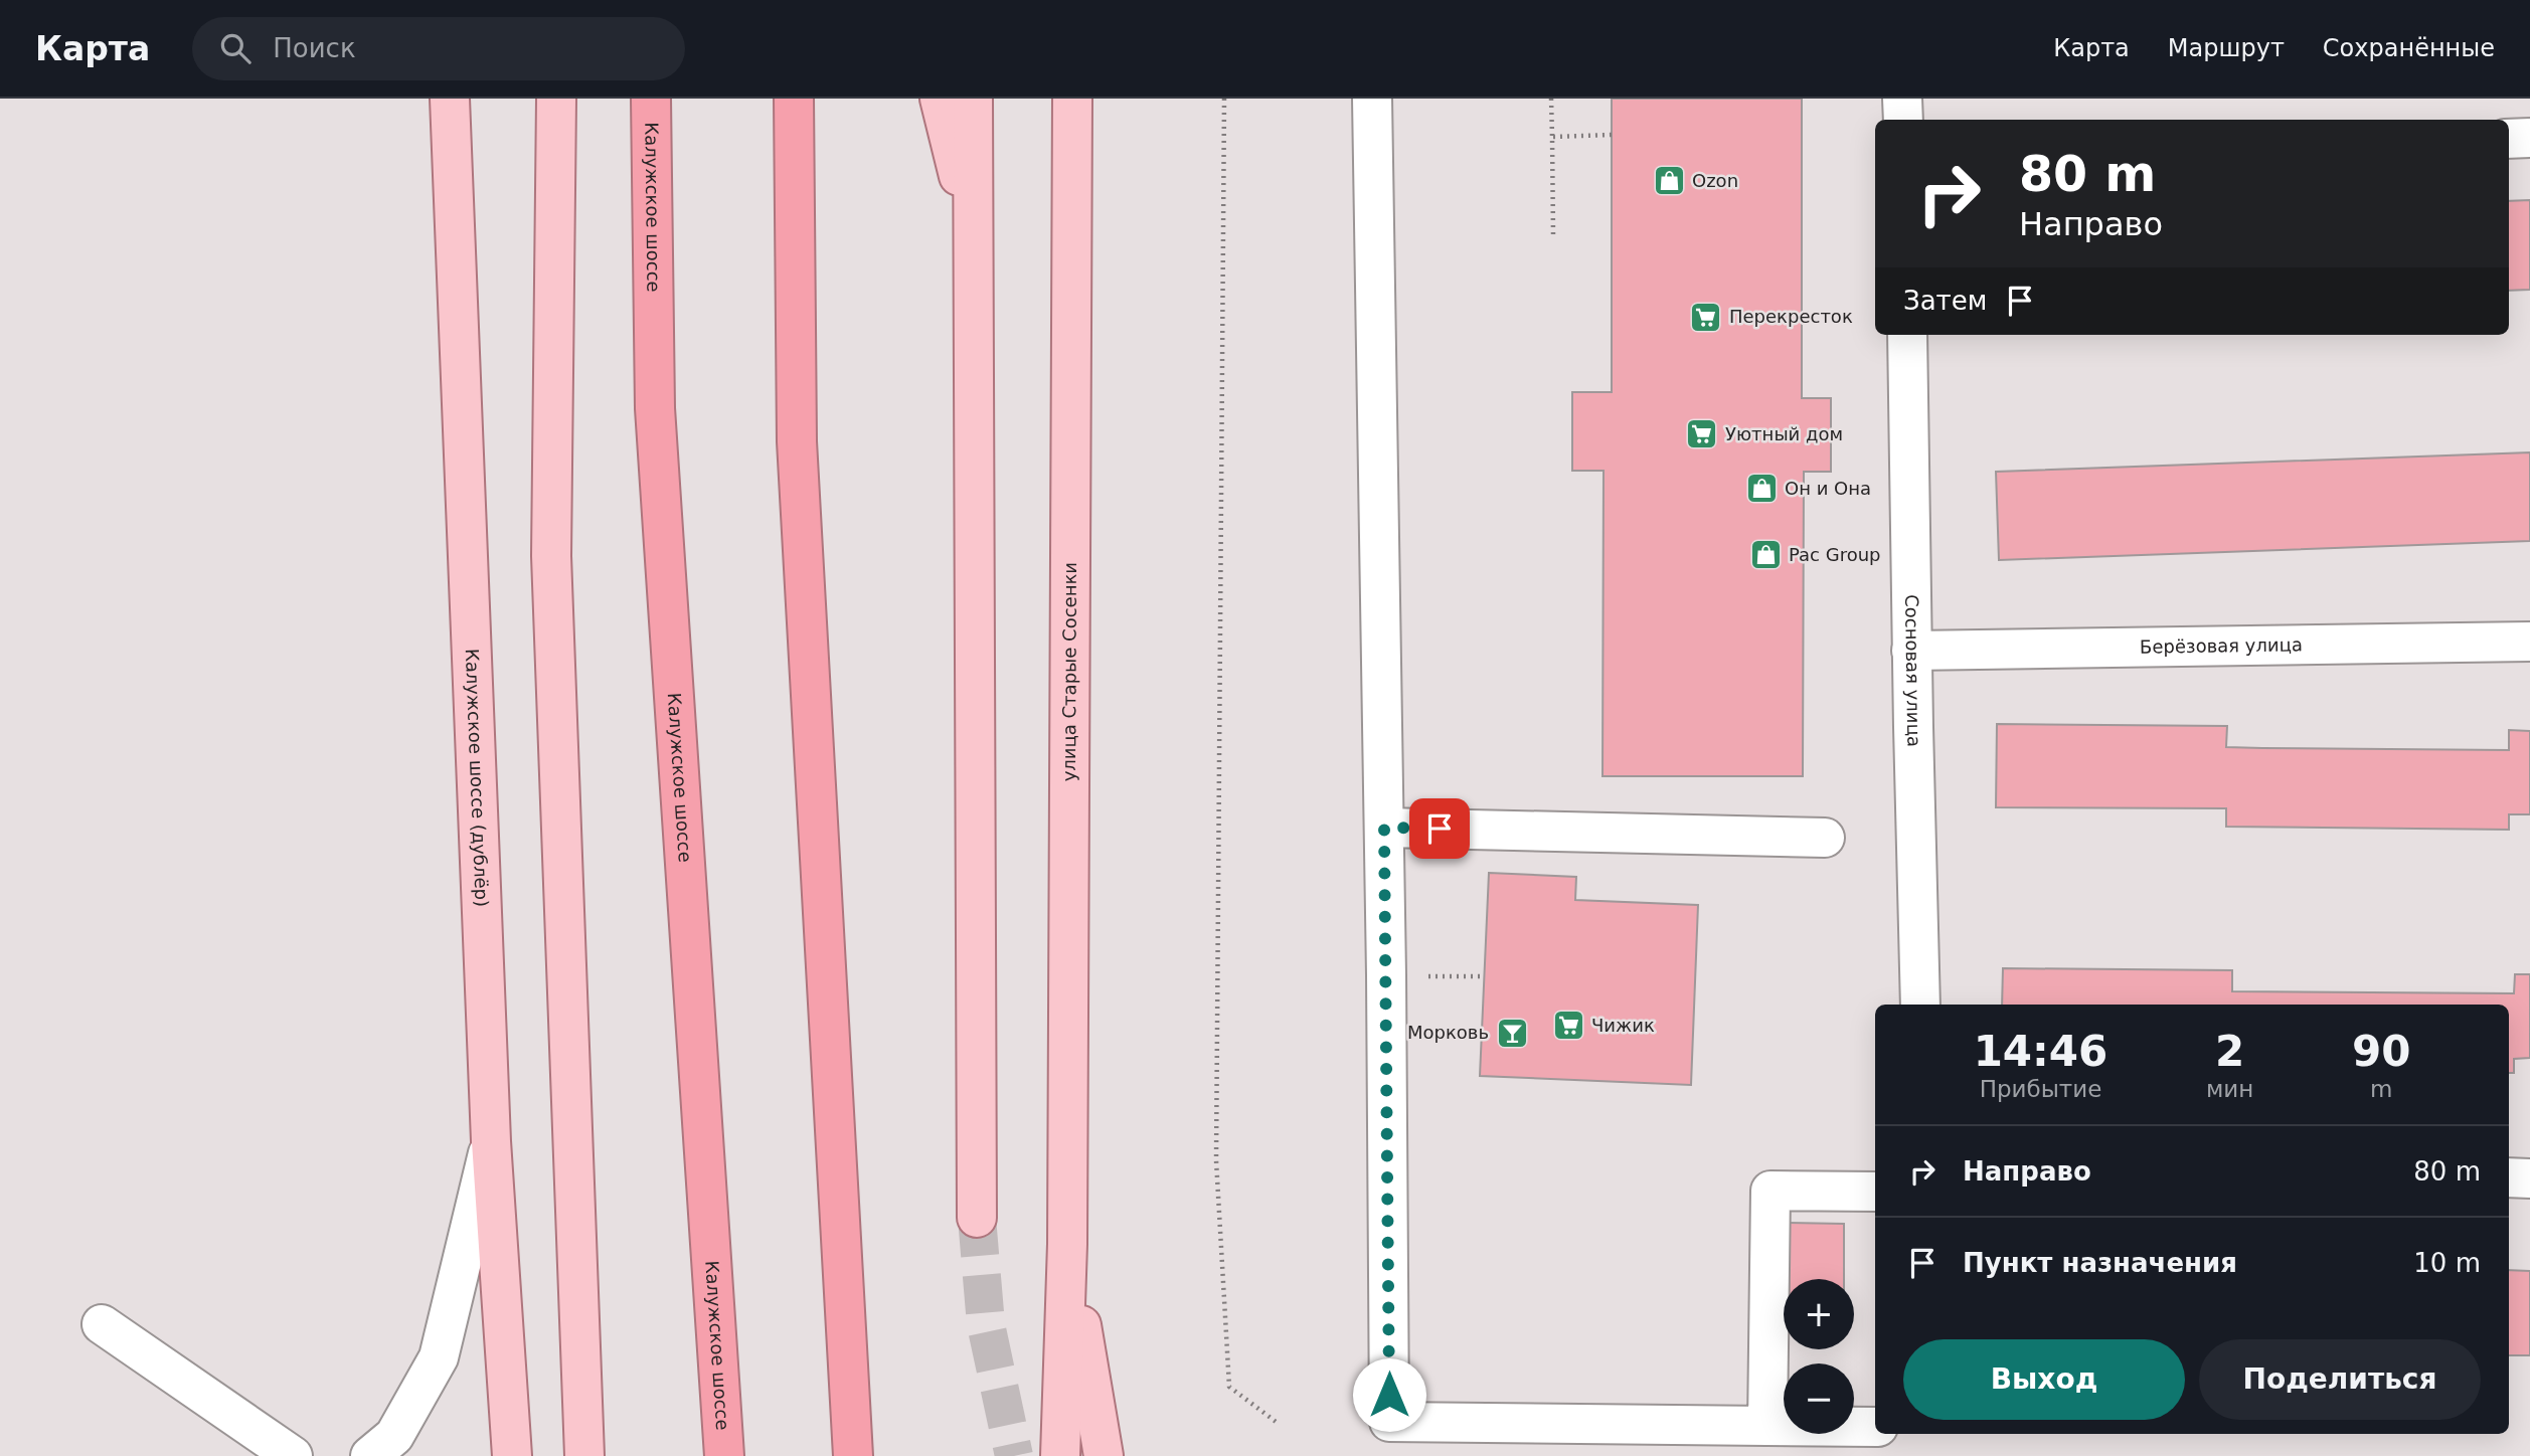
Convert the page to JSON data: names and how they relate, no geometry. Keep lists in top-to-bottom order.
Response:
{
  "streets": {
    "highway": ["Калужское шоссе"],
    "main road": ["улица Старые Сосенки", "Калужское шоссе (дублёр)"],
    "street": ["Берёзовая улица", "Сосновая улица"]
  },
  "crossings": [
    ["Берёзовая улица", "Сосновая улица"]
  ],
  "places": {
    "shop": ["Ozon", "Он и Она", "Pac Group"],
    "supermarket": ["Перекресток", "Уютный дом", "Чижик"],
    "bar": ["Морковь"]
  },
  "page": {
    "header": "Карта",
    "search": "Поиск",
    "nav": ["Карта", "Маршрут", "Сохранённые"],
    "turn": ["80 m", "Направо"],
    "then": "Затем",
    "eta": [
      "14:46",
      "Прибытие",
      "2",
      "мин",
      "90",
      "m"
    ],
    "list": [
      {
        "name": "Направо",
        "value": "80 m"
      },
      {
        "name": "Пункт назначения",
        "value": "10 m"
      }
    ],
    "map_buttons": ["+", "−"],
    "buttons": ["Выход", "Поделиться"]
  }
}
